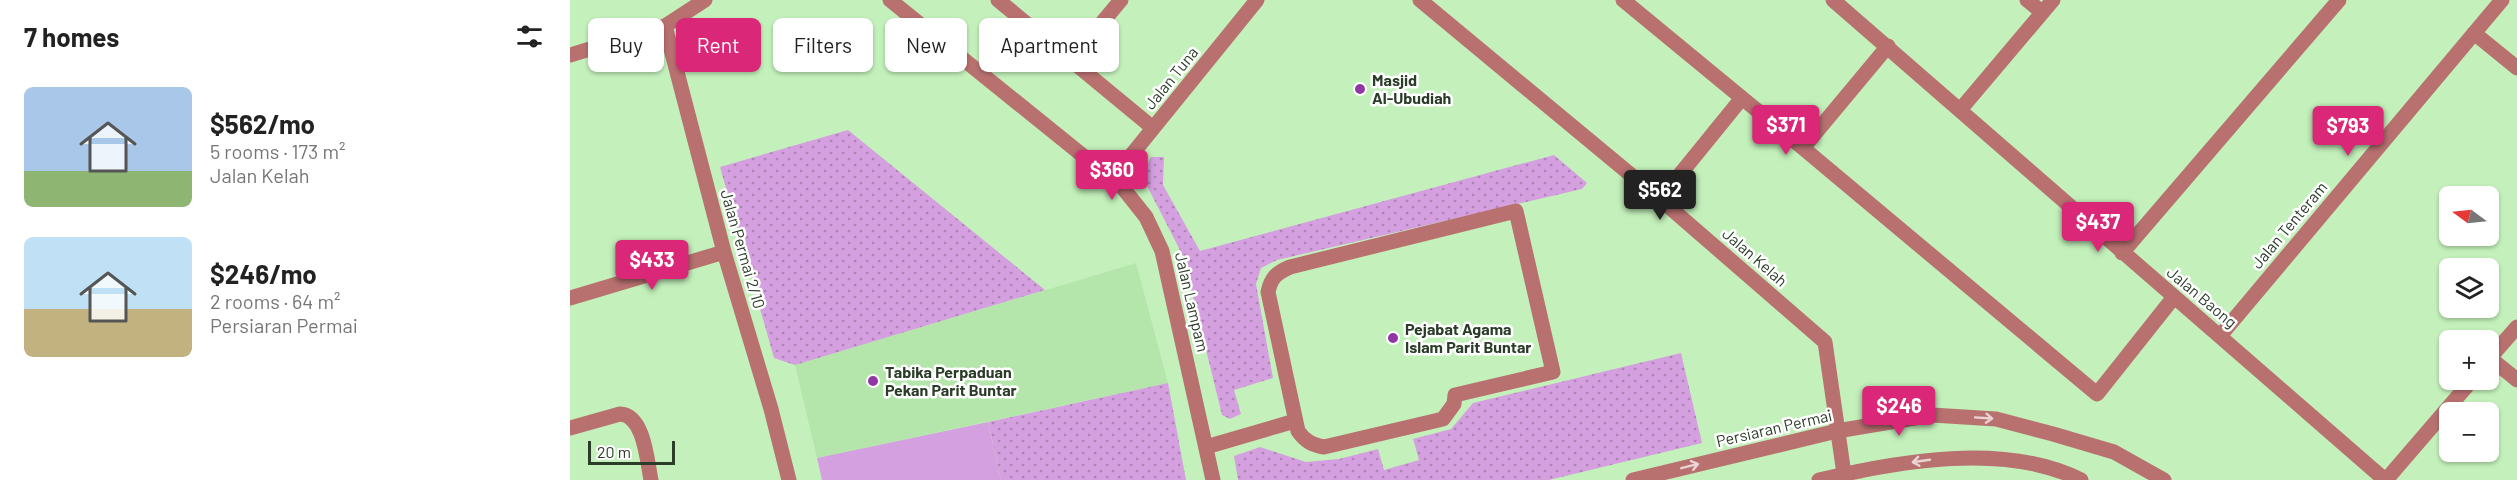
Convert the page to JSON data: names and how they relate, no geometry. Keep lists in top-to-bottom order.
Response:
{
  "streets": {
    "street": [
      "Jalan Tuna",
      "Jalan Tenteram",
      "Jalan Permai 2/10",
      "Jalan Kelah",
      "Jalan Baong",
      "Jalan Lampam",
      "Persiaran Permai"
    ]
  },
  "crossings": [
    ["Jalan Tuna", "Jalan Lampam"],
    ["Jalan Tenteram", "Jalan Baong"],
    ["Jalan Kelah", "Persiaran Permai"]
  ],
  "places": ["Masjid Al-Ubudiah", "Pejabat Agama Islam Parit Buntar", "Tabika Perpaduan Pekan Parit Buntar"],
  "scale_bar": "20 m",
  "north": "left",
  "page": {
    "heading": "7 homes",
    "chip": [
      "Buy",
      "Rent",
      "Filters",
      "New",
      "Apartment"
    ],
    "list": [
      {
        "name": "$562/mo",
        "note": "5 rooms · 173 m² · Jalan Kelah"
      },
      {
        "name": "$246/mo",
        "note": "2 rooms · 64 m² · Persiaran Permai"
      }
    ],
    "price": [
      "$371",
      "$793",
      "$360",
      "$562",
      "$437",
      "$433",
      "$246"
    ],
    "map_buttons": ["+", "−"],
    "scale": "20 m"
  }
}
